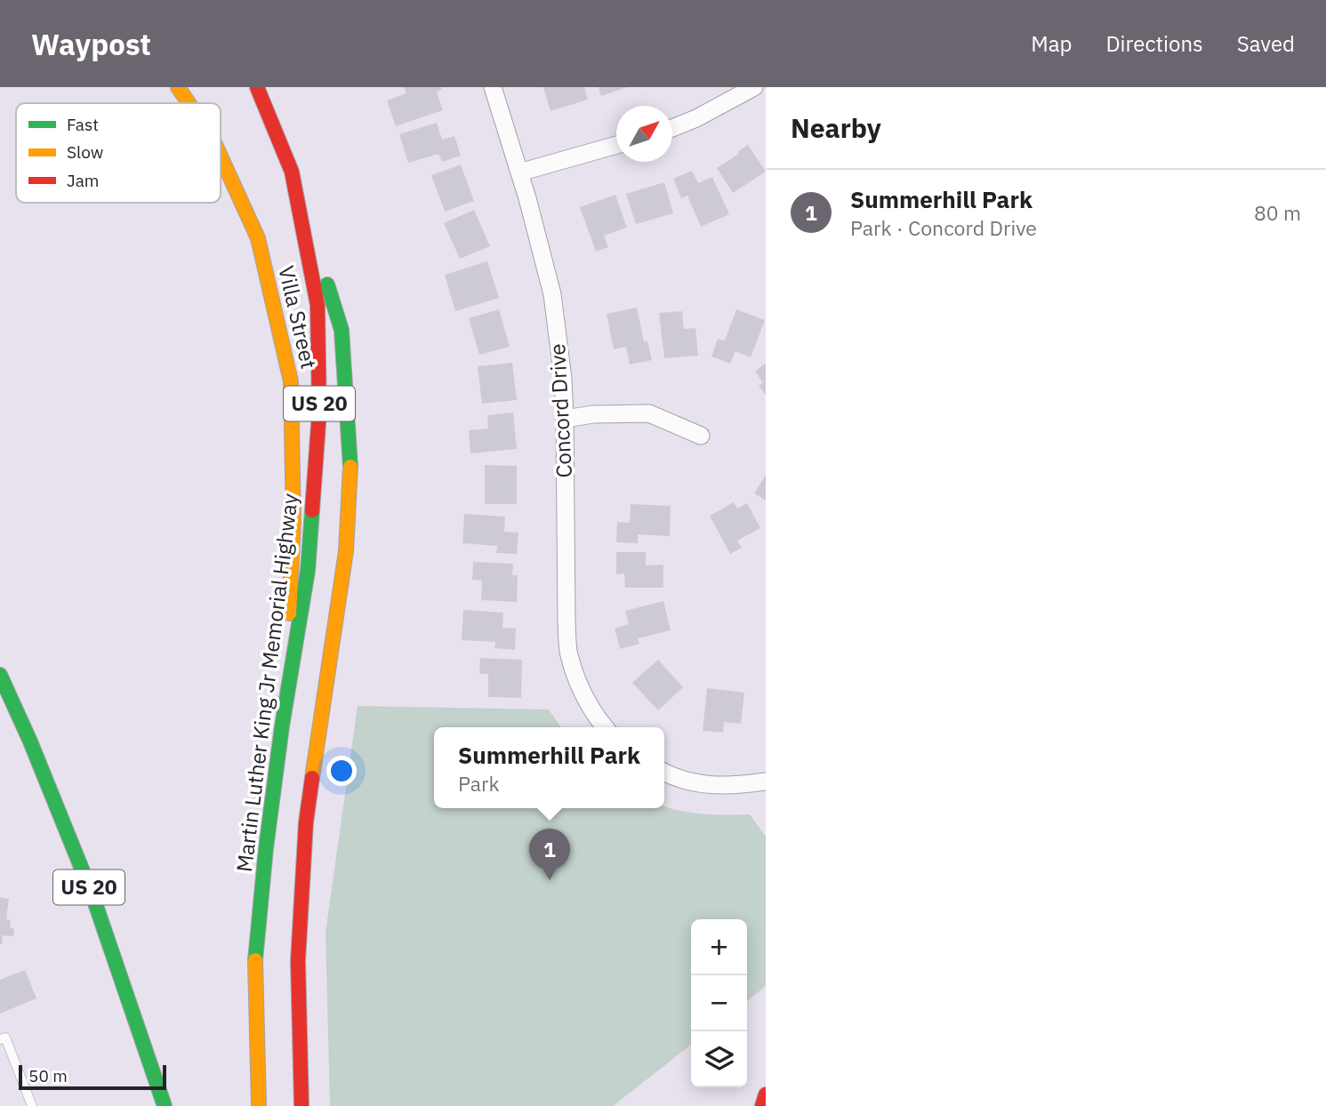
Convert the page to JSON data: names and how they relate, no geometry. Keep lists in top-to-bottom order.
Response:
{
  "streets": {
    "main road": ["Villa Street", "US 20", "Martin Luther King Jr Memorial Highway"],
    "street": ["Concord Drive"]
  },
  "crossings": [
    ["Villa Street", "Martin Luther King Jr Memorial Highway"]
  ],
  "legend": ["Fast", "Slow", "Jam"],
  "scale_bar": "50 m",
  "north": "top right",
  "page": {
    "header": "Waypost",
    "nav": ["Map", "Directions", "Saved"],
    "heading": "Nearby",
    "list": [
      {
        "mark": "1",
        "name": "Summerhill Park",
        "note": "Park · Concord Drive",
        "value": "80 m"
      }
    ],
    "popup": ["Summerhill Park", "Park"],
    "pins": "1",
    "map_buttons": ["+", "−"],
    "scale": "50 m"
  }
}
